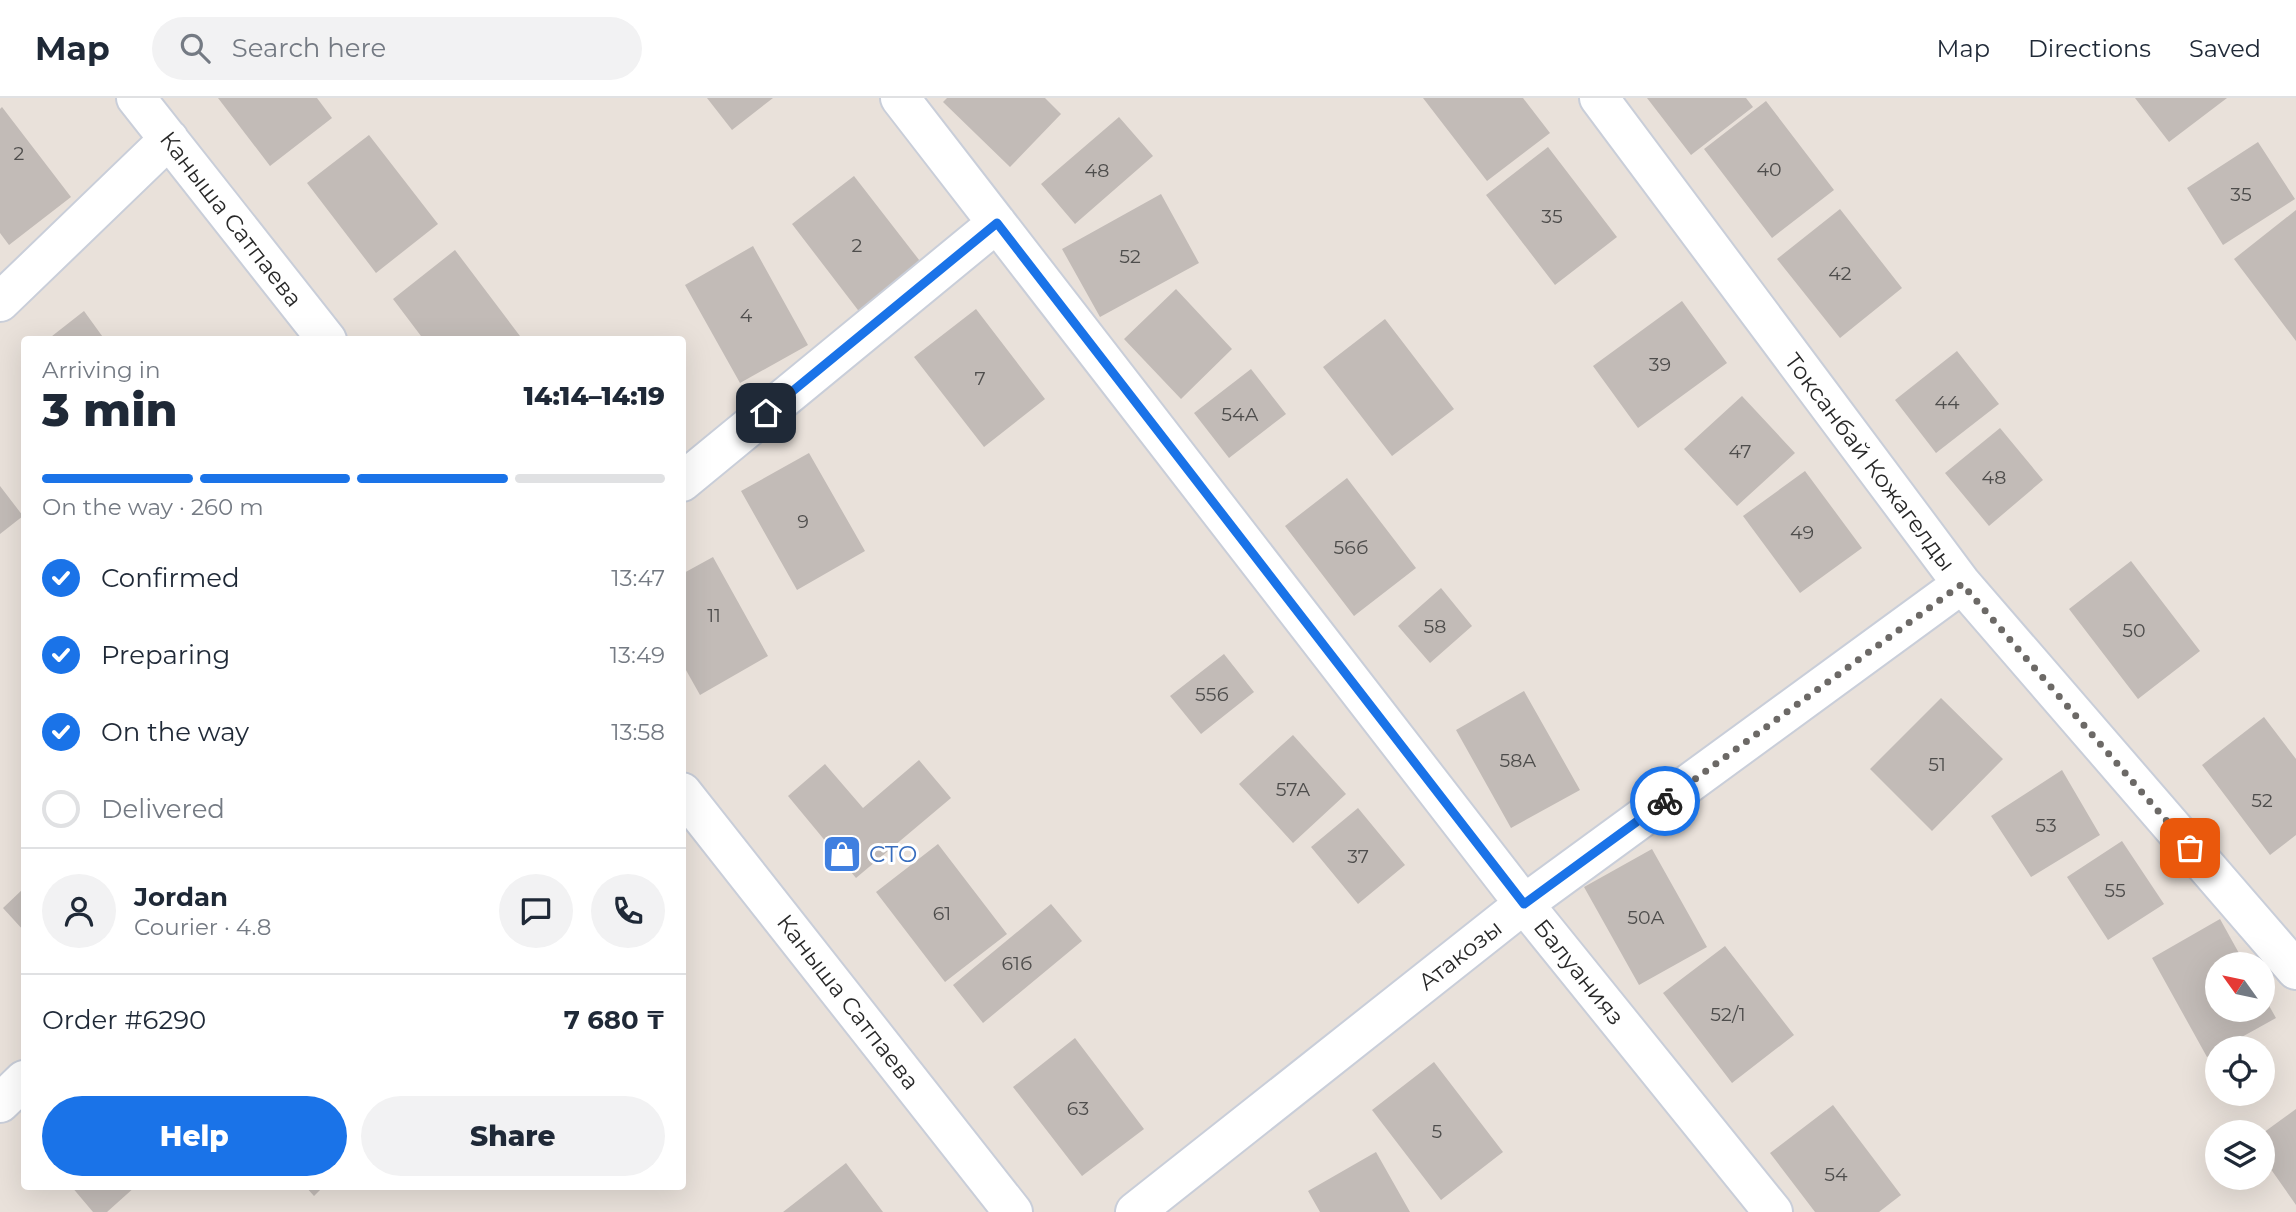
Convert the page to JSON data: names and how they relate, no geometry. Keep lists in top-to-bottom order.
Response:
{
  "streets": {
    "street": [
      "Каныша Сатпаева",
      "Токсанбай Кожагелды",
      "Атакозы",
      "Балуанияз"
    ]
  },
  "crossings": [
    ["Токсанбай Кожагелды", "Атакозы"],
    ["Атакозы", "Балуанияз"]
  ],
  "places": {
    "shop": ["CTO"]
  },
  "house_numbers": [
    "2",
    "40",
    "48",
    "35",
    "35",
    "2",
    "52",
    "42",
    "4",
    "39",
    "7",
    "44",
    "54А",
    "47",
    "48",
    "9",
    "49",
    "56б",
    "11",
    "58",
    "50",
    "55б",
    "58А",
    "51",
    "57А",
    "52",
    "53",
    "37",
    "55",
    "61",
    "50А",
    "61б",
    "52/1",
    "63",
    "5",
    "54"
  ],
  "north": "top left",
  "page": {
    "header": "Map",
    "search": "Search here",
    "nav": ["Map", "Directions", "Saved"],
    "heading": ["3 min", "Arriving in", "14:14–14:19"],
    "panel": [
      "Jordan",
      "Courier · 4.8",
      "Order #6290",
      "7 680 ₸"
    ],
    "bar": "On the way · 260 m",
    "list": [
      ["Confirmed", "13:47"],
      ["Preparing", "13:49"],
      ["On the way", "13:58"],
      "Delivered"
    ],
    "buttons": ["Help", "Share"]
  }
}
